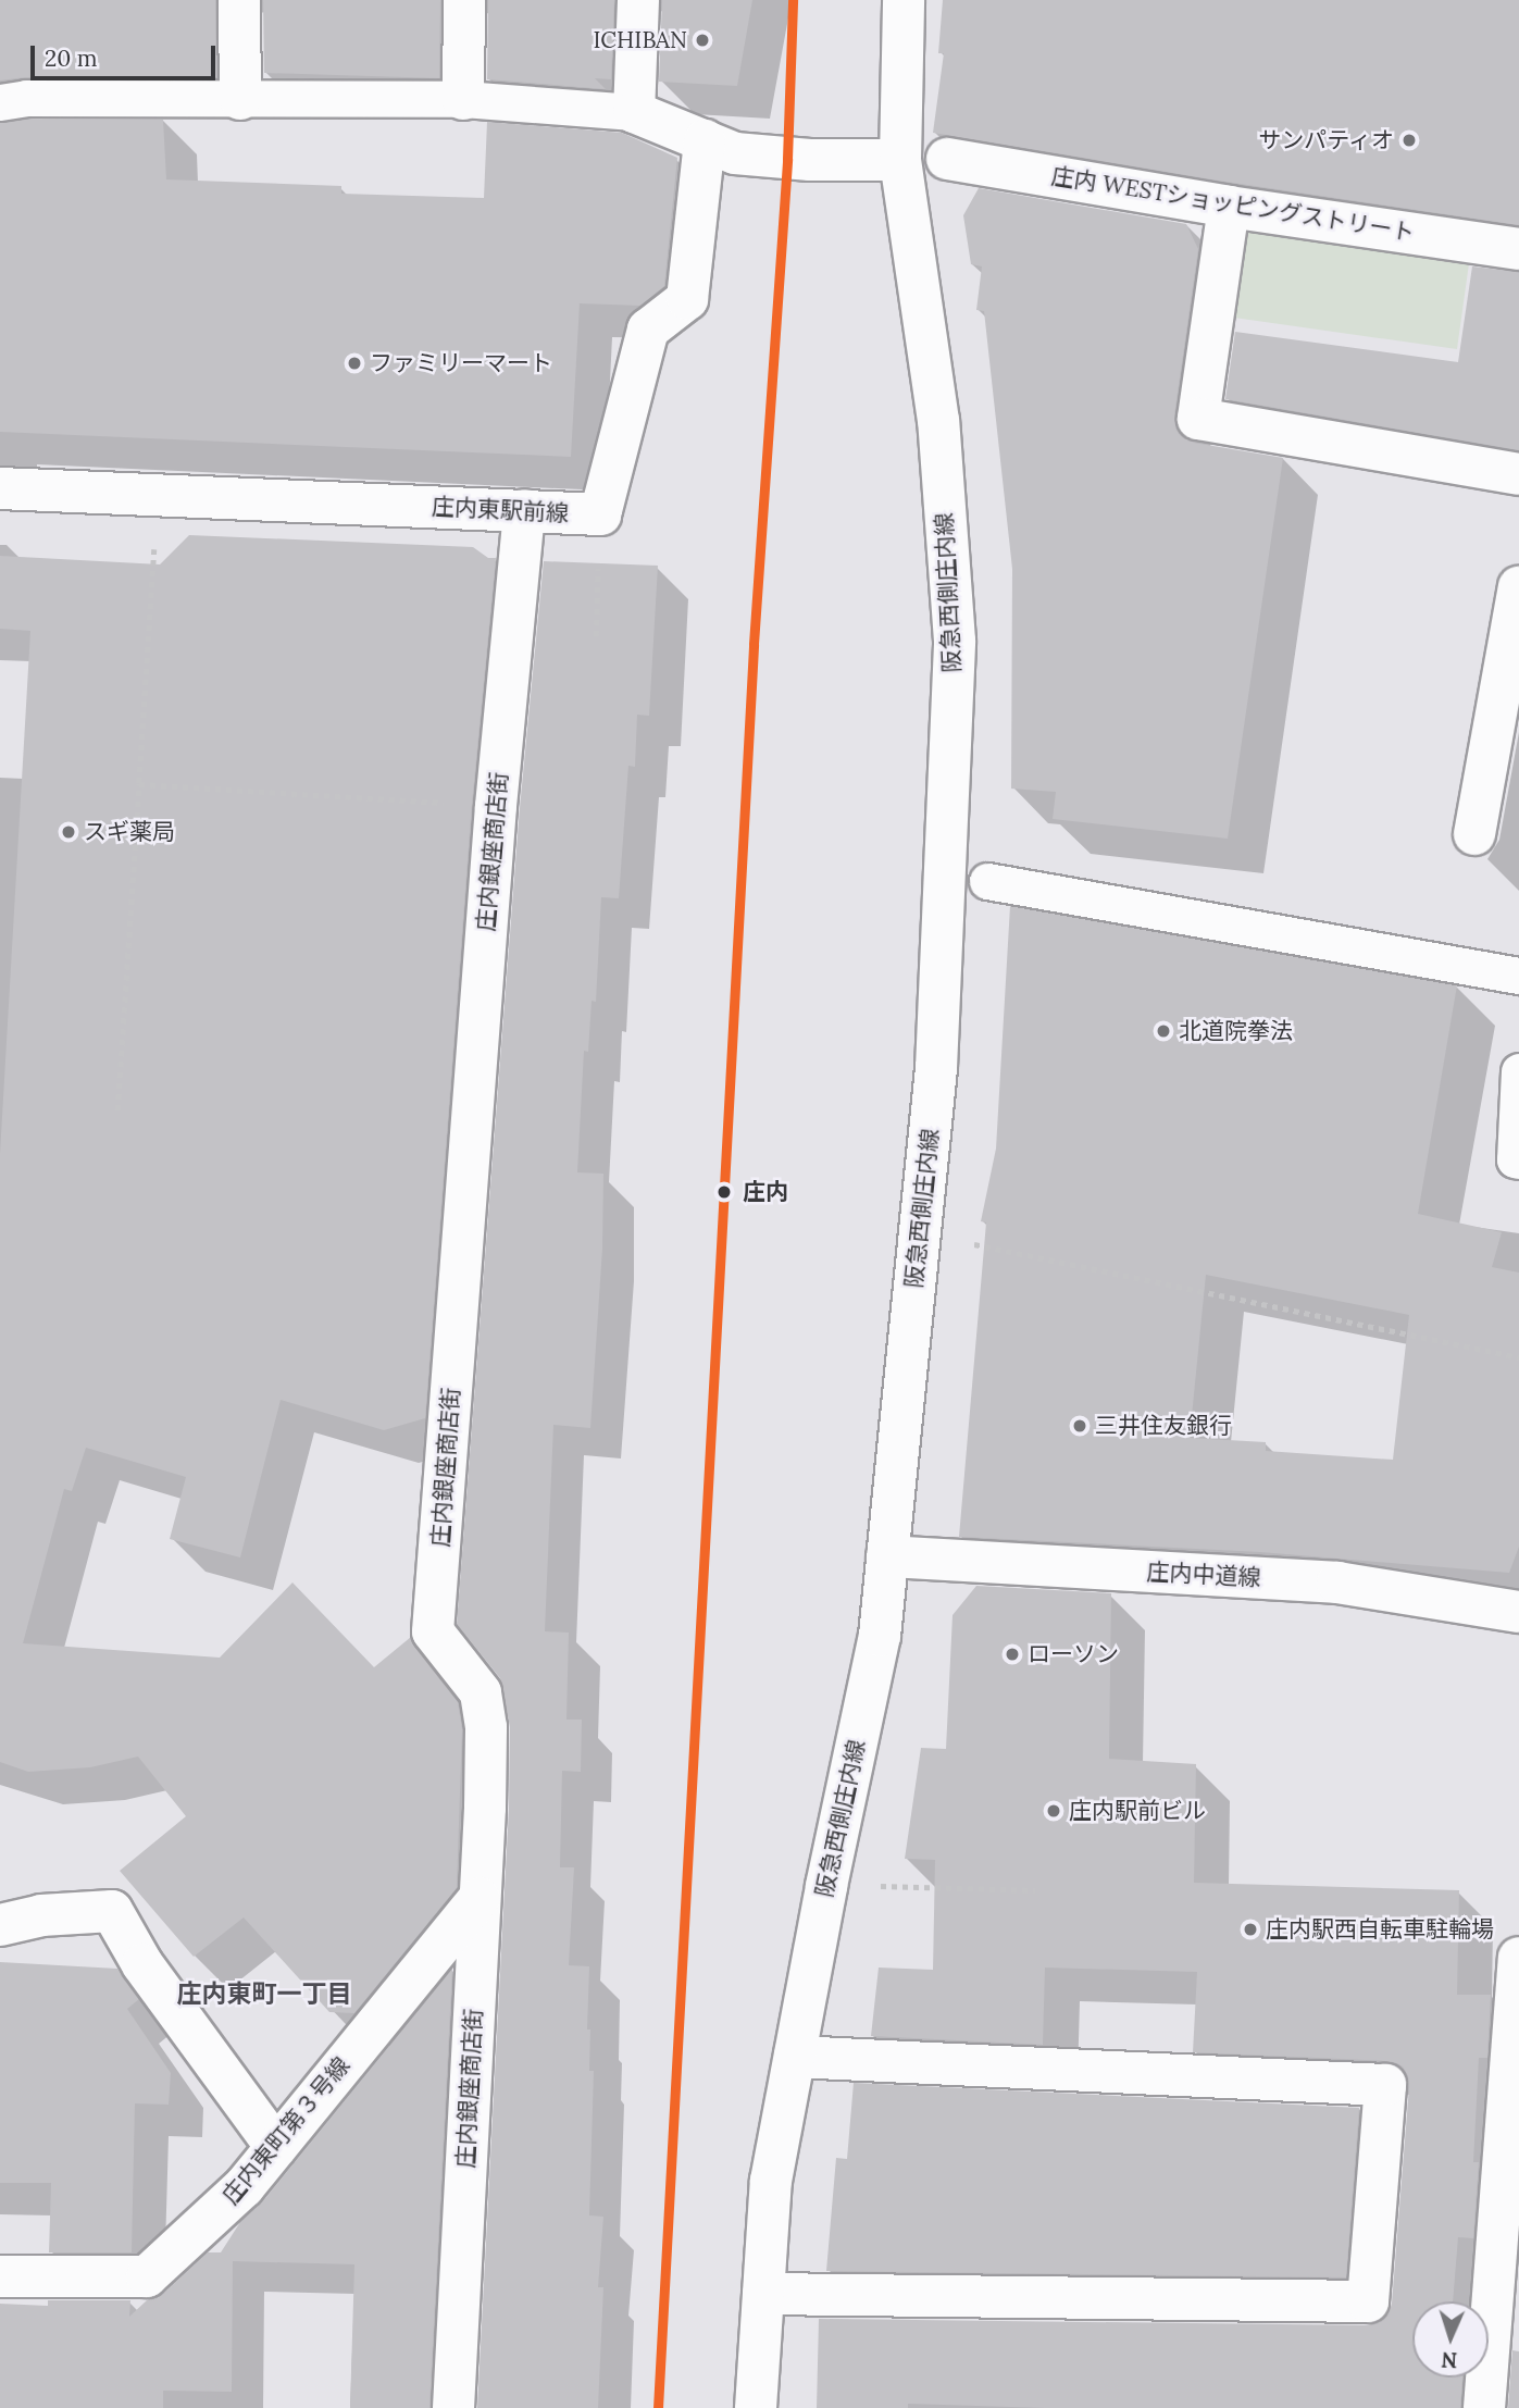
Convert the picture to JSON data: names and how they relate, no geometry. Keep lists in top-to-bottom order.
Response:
{
  "streets": {
    "street": [
      "庄内 WESTショッピングストリート",
      "庄内東駅前線",
      "阪急西側庄内線",
      "庄内銀座商店街",
      "庄内中道線",
      "庄内東町第３号線"
    ]
  },
  "crossings": [
    ["庄内東駅前線", "庄内銀座商店街"],
    ["阪急西側庄内線", "庄内中道線"],
    ["庄内銀座商店街", "庄内東町第３号線"]
  ],
  "districts": ["庄内東町一丁目"],
  "places": [
    "ICHIBAN",
    "サンパティオ",
    "ファミリーマート",
    "スギ薬局",
    "北道院拳法",
    "庄内",
    "三井住友銀行",
    "ローソン",
    "庄内駅前ビル",
    "庄内駅西自転車駐輪場"
  ],
  "scale_bar": "20 m",
  "north": "bottom"
}
